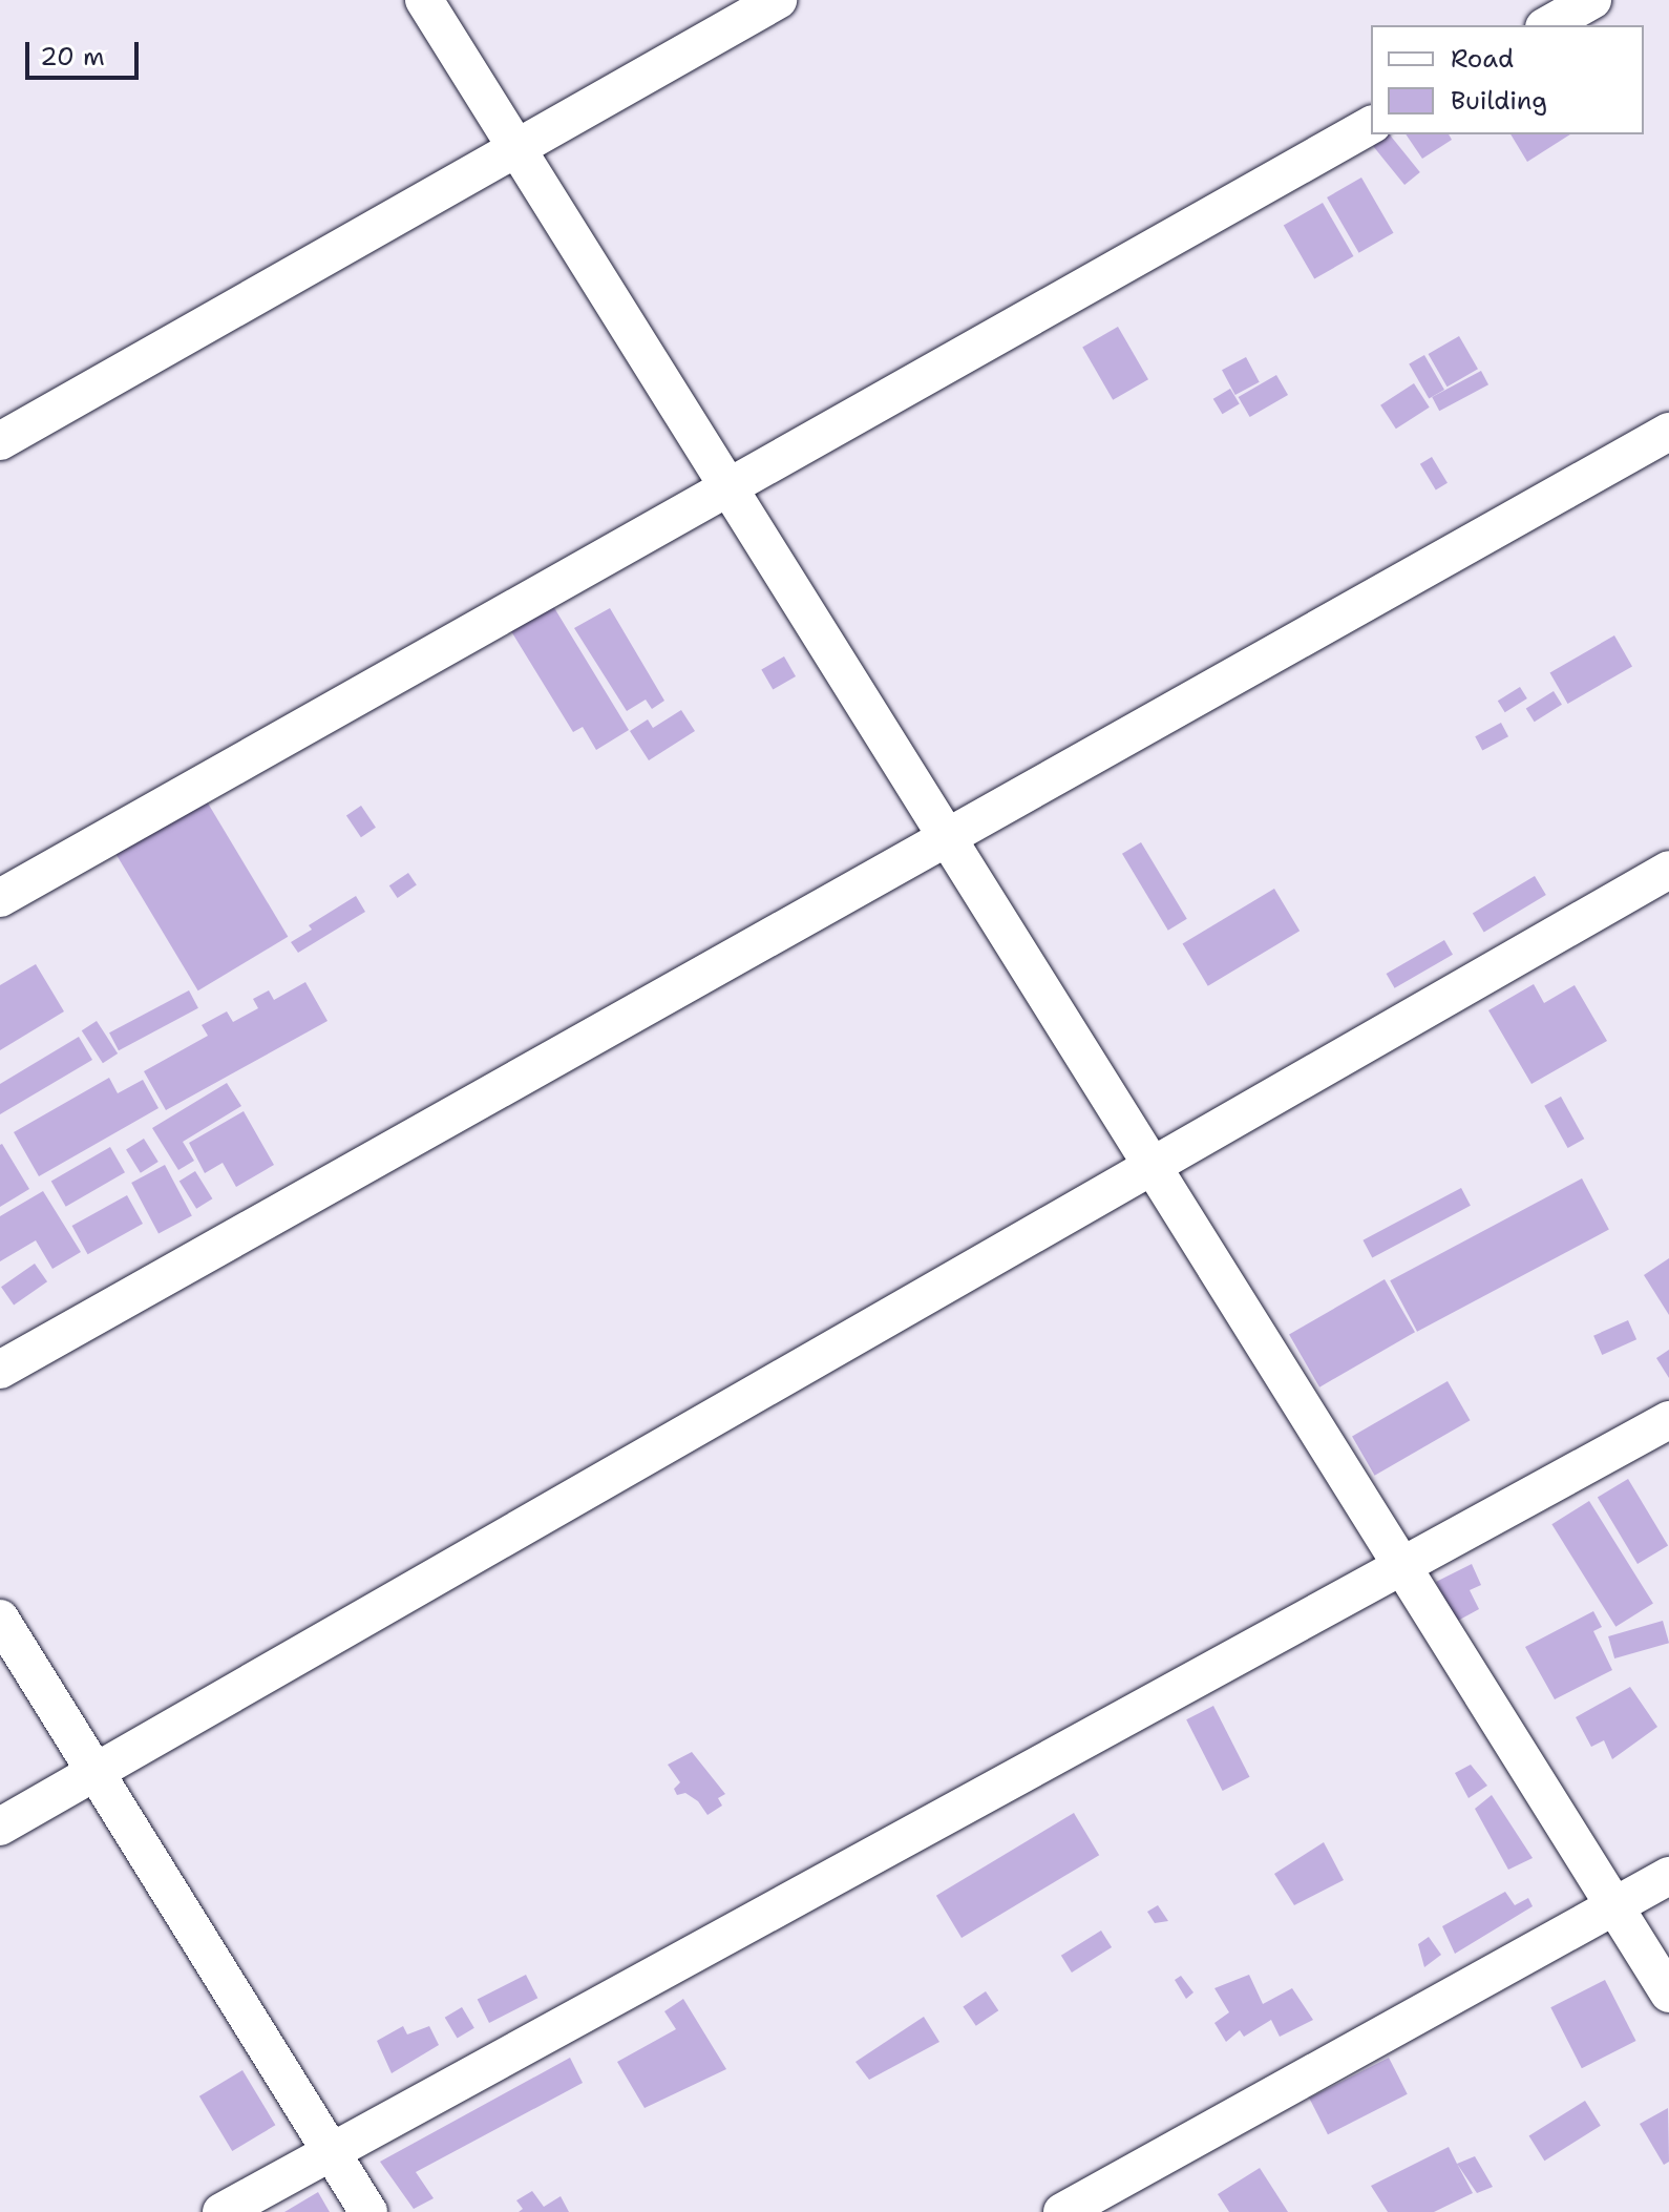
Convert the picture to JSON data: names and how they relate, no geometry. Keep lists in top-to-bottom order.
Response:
{
  "legend": ["Road", "Building"],
  "scale_bar": "20 m"
}
